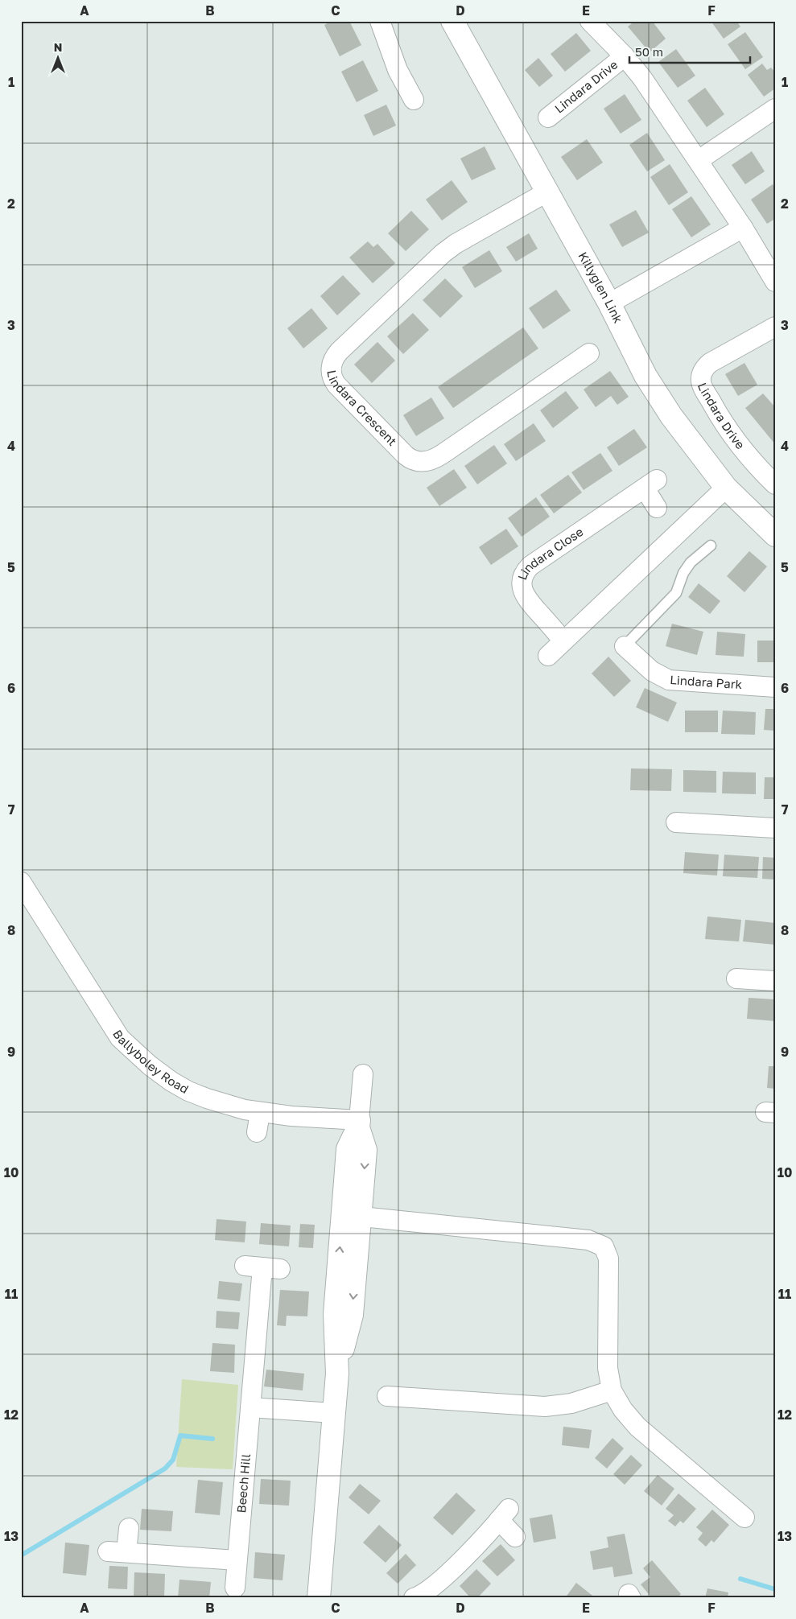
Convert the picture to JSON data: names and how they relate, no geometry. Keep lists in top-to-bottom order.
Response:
{
  "streets": {
    "street": [
      "Lindara Drive",
      "Killyglen Link",
      "Lindara Crescent",
      "Lindara Close",
      "Lindara Park",
      "Ballyboley Road",
      "Beech Hill"
    ]
  },
  "crossings": [
    ["Killyglen Link", "Lindara Crescent"]
  ],
  "scale_bar": "50 m",
  "north": "top",
  "grid": {
    "columns": [
      "A",
      "B",
      "C",
      "D",
      "E",
      "F"
    ],
    "rows": [
      "1",
      "2",
      "3",
      "4",
      "5",
      "6",
      "7",
      "8",
      "9",
      "10",
      "11",
      "12",
      "13"
    ]
  }
}
